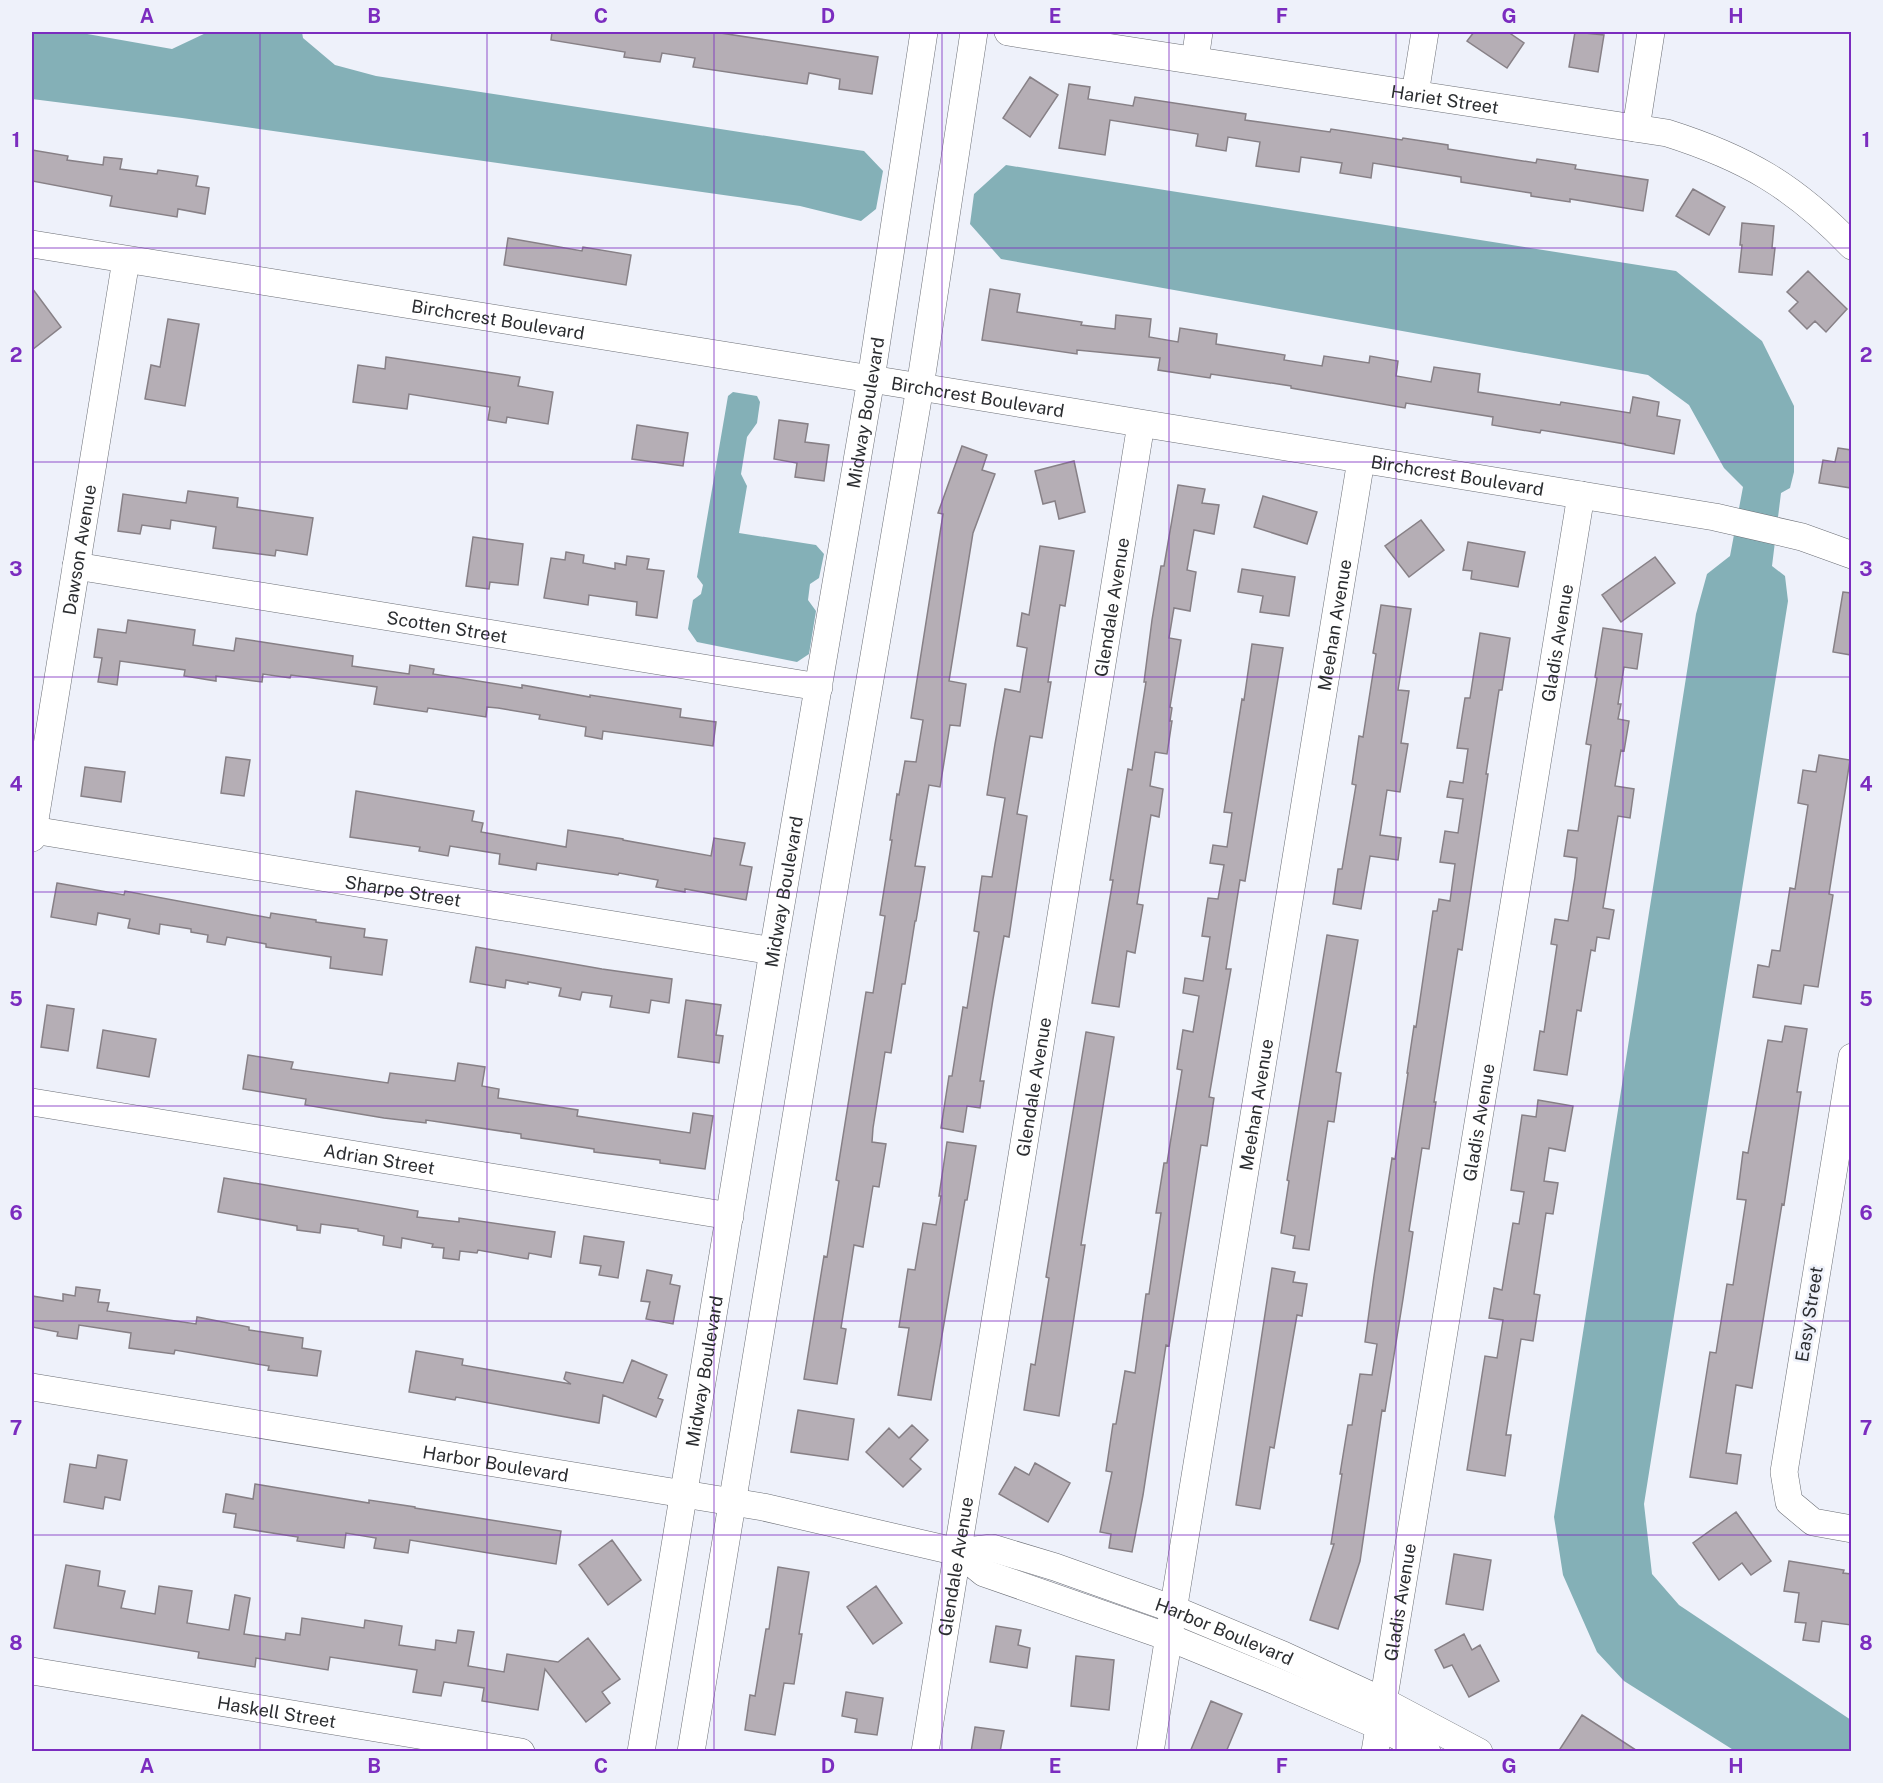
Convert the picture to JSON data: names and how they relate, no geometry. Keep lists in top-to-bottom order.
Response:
{
  "streets": {
    "street": [
      "Hariet Street",
      "Birchcrest Boulevard",
      "Midway Boulevard",
      "Dawson Avenue",
      "Glendale Avenue",
      "Meehan Avenue",
      "Scotten Street",
      "Gladis Avenue",
      "Sharpe Street",
      "Adrian Street",
      "Easy Street",
      "Harbor Boulevard",
      "Haskell Street"
    ]
  },
  "crossings": [
    ["Birchcrest Boulevard", "Midway Boulevard"],
    ["Birchcrest Boulevard", "Dawson Avenue"],
    ["Birchcrest Boulevard", "Glendale Avenue"],
    ["Birchcrest Boulevard", "Meehan Avenue"],
    ["Birchcrest Boulevard", "Gladis Avenue"],
    ["Midway Boulevard", "Scotten Street"],
    ["Midway Boulevard", "Sharpe Street"],
    ["Midway Boulevard", "Adrian Street"],
    ["Midway Boulevard", "Harbor Boulevard"],
    ["Dawson Avenue", "Scotten Street"],
    ["Dawson Avenue", "Sharpe Street"],
    ["Glendale Avenue", "Harbor Boulevard"],
    ["Meehan Avenue", "Harbor Boulevard"],
    ["Gladis Avenue", "Harbor Boulevard"]
  ],
  "grid": {
    "columns": [
      "A",
      "B",
      "C",
      "D",
      "E",
      "F",
      "G",
      "H"
    ],
    "rows": [
      "1",
      "2",
      "3",
      "4",
      "5",
      "6",
      "7",
      "8"
    ]
  }
}
